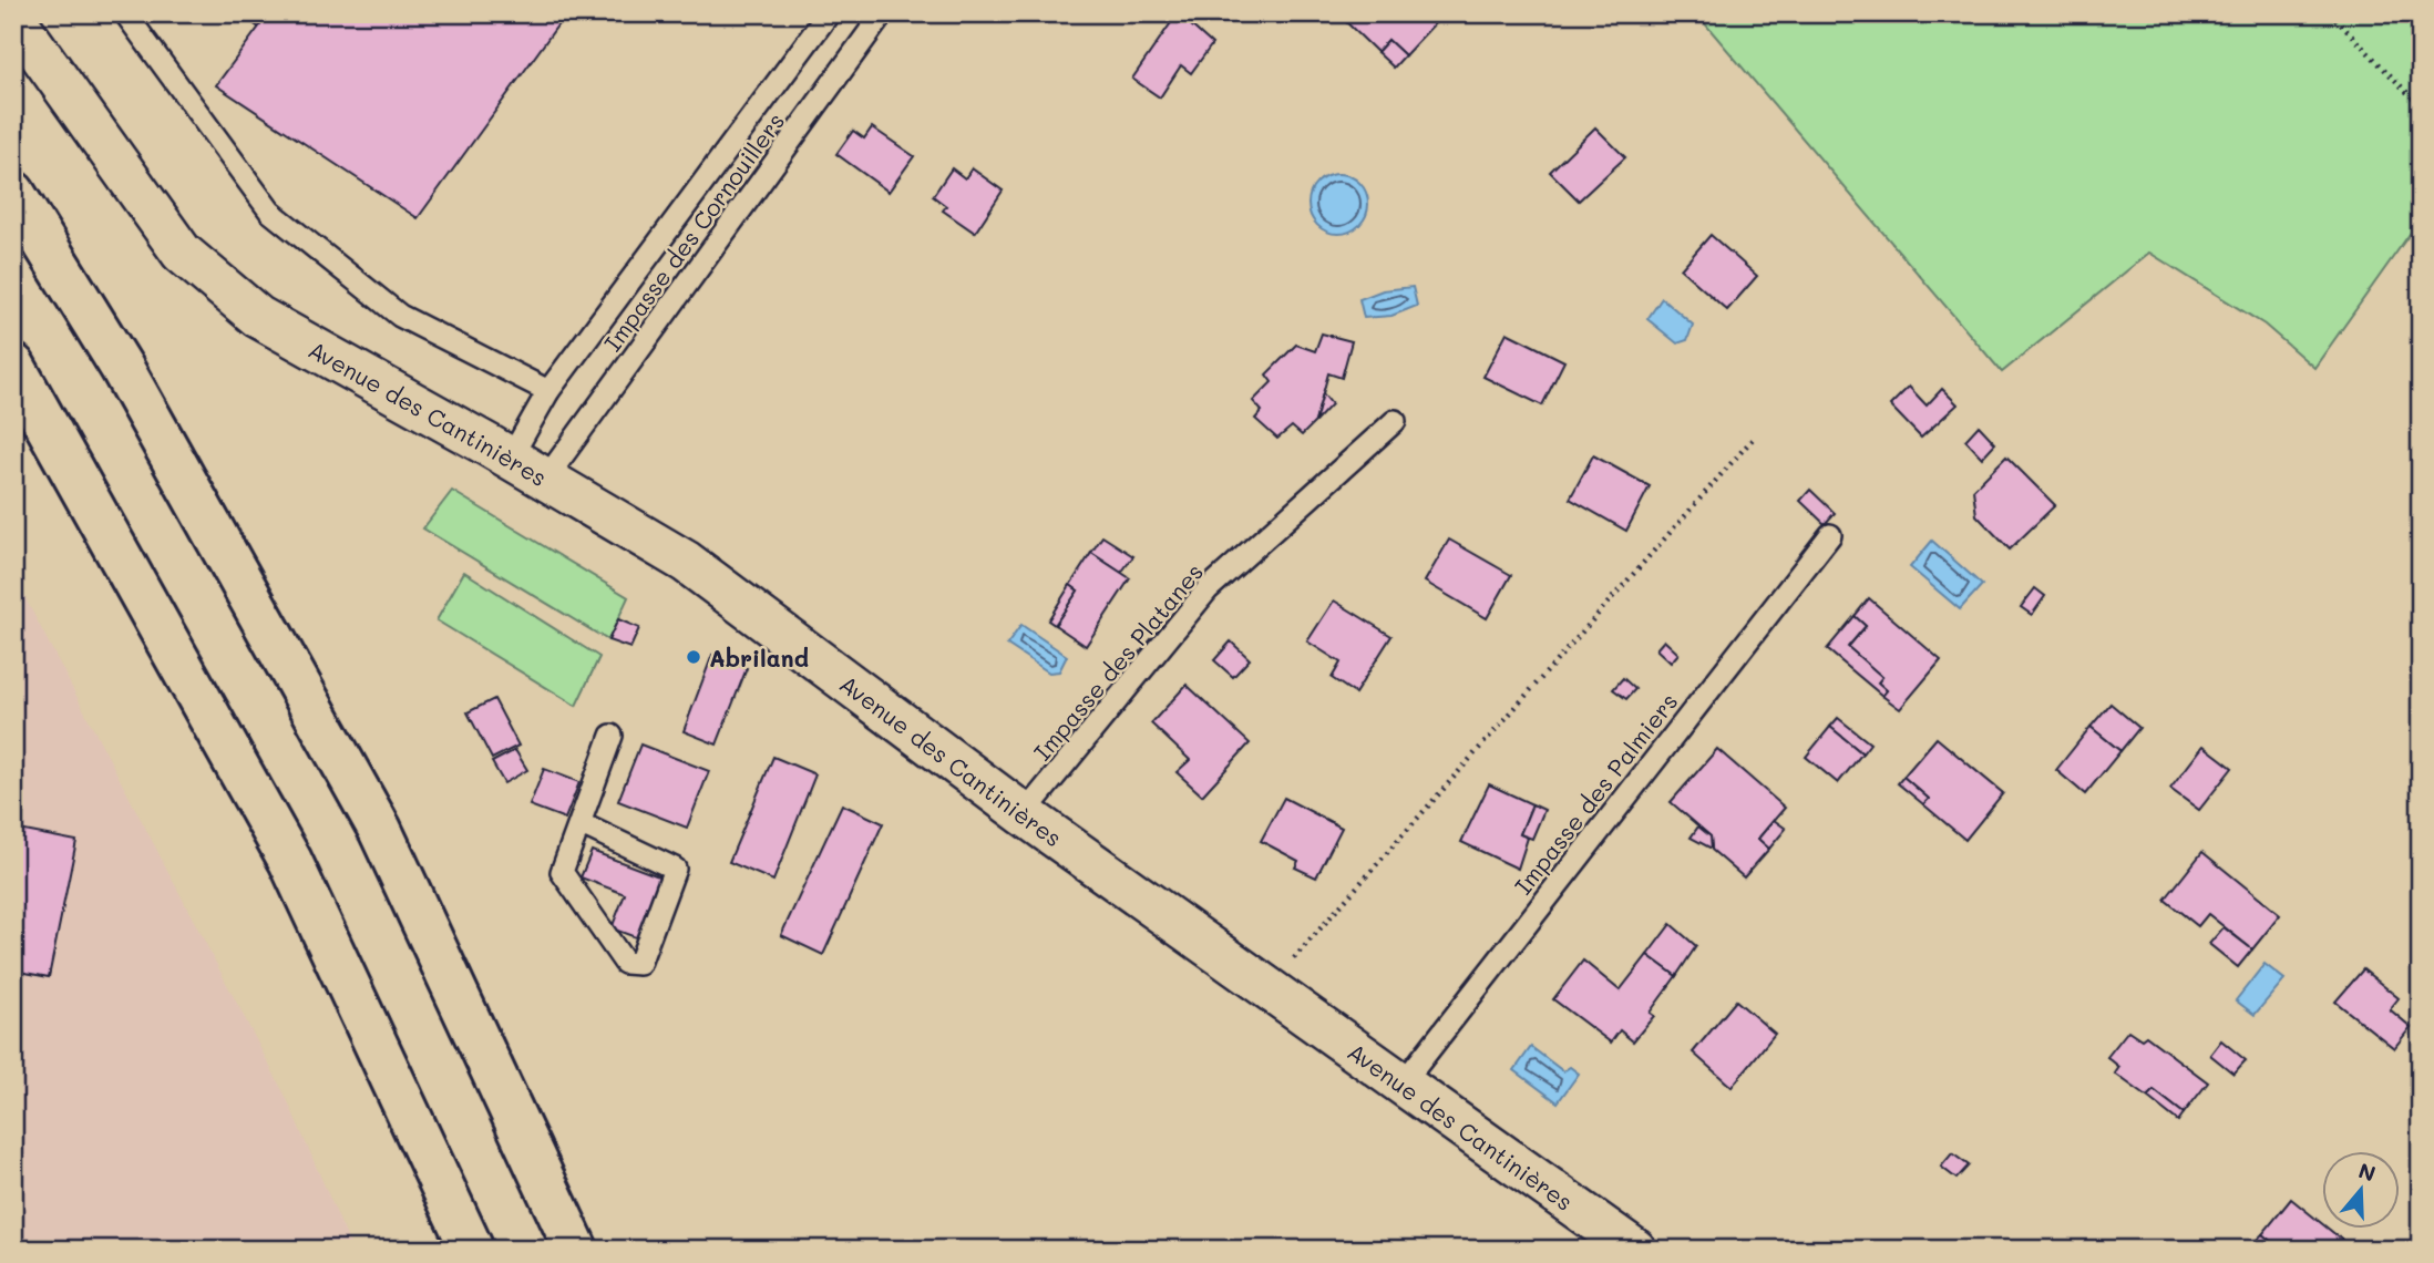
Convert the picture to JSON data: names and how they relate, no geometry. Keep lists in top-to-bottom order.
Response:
{
  "streets": {
    "street": ["Avenue des Cantinières"],
    "lane": ["Impasse des Cornouillers", "Impasse des Platanes", "Impasse des Palmiers"]
  },
  "crossings": [
    ["Impasse des Cornouillers", "Avenue des Cantinières"],
    ["Avenue des Cantinières", "Impasse des Platanes"],
    ["Avenue des Cantinières", "Impasse des Palmiers"]
  ],
  "places": ["Abriland"],
  "north": "top"
}
